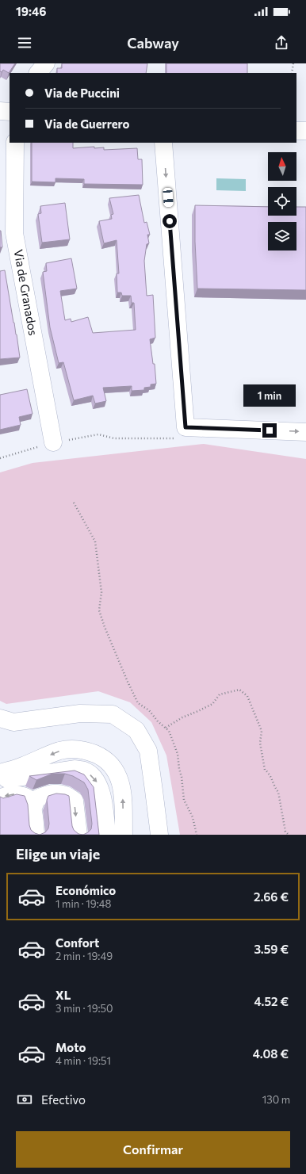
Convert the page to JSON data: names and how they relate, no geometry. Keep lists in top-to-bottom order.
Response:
{
  "streets": {
    "street": ["Via de Granados"]
  },
  "north": "top",
  "page": {
    "status": "19:46",
    "header": "Cabway",
    "banner": ["Via de Puccini", "Via de Guerrero"],
    "bubble": "1 min",
    "heading": "Elige un viaje",
    "list": [
      {
        "name": "Económico",
        "note": "1 min · 19:48",
        "value": "2.66 €"
      },
      {
        "name": "Confort",
        "note": "2 min · 19:49",
        "value": "3.59 €"
      },
      {
        "name": "XL",
        "note": "3 min · 19:50",
        "value": "4.52 €"
      },
      {
        "name": "Moto",
        "note": "4 min · 19:51",
        "value": "4.08 €"
      }
    ],
    "pay": ["Efectivo", "130 m"],
    "buttons": "Confirmar"
  }
}
